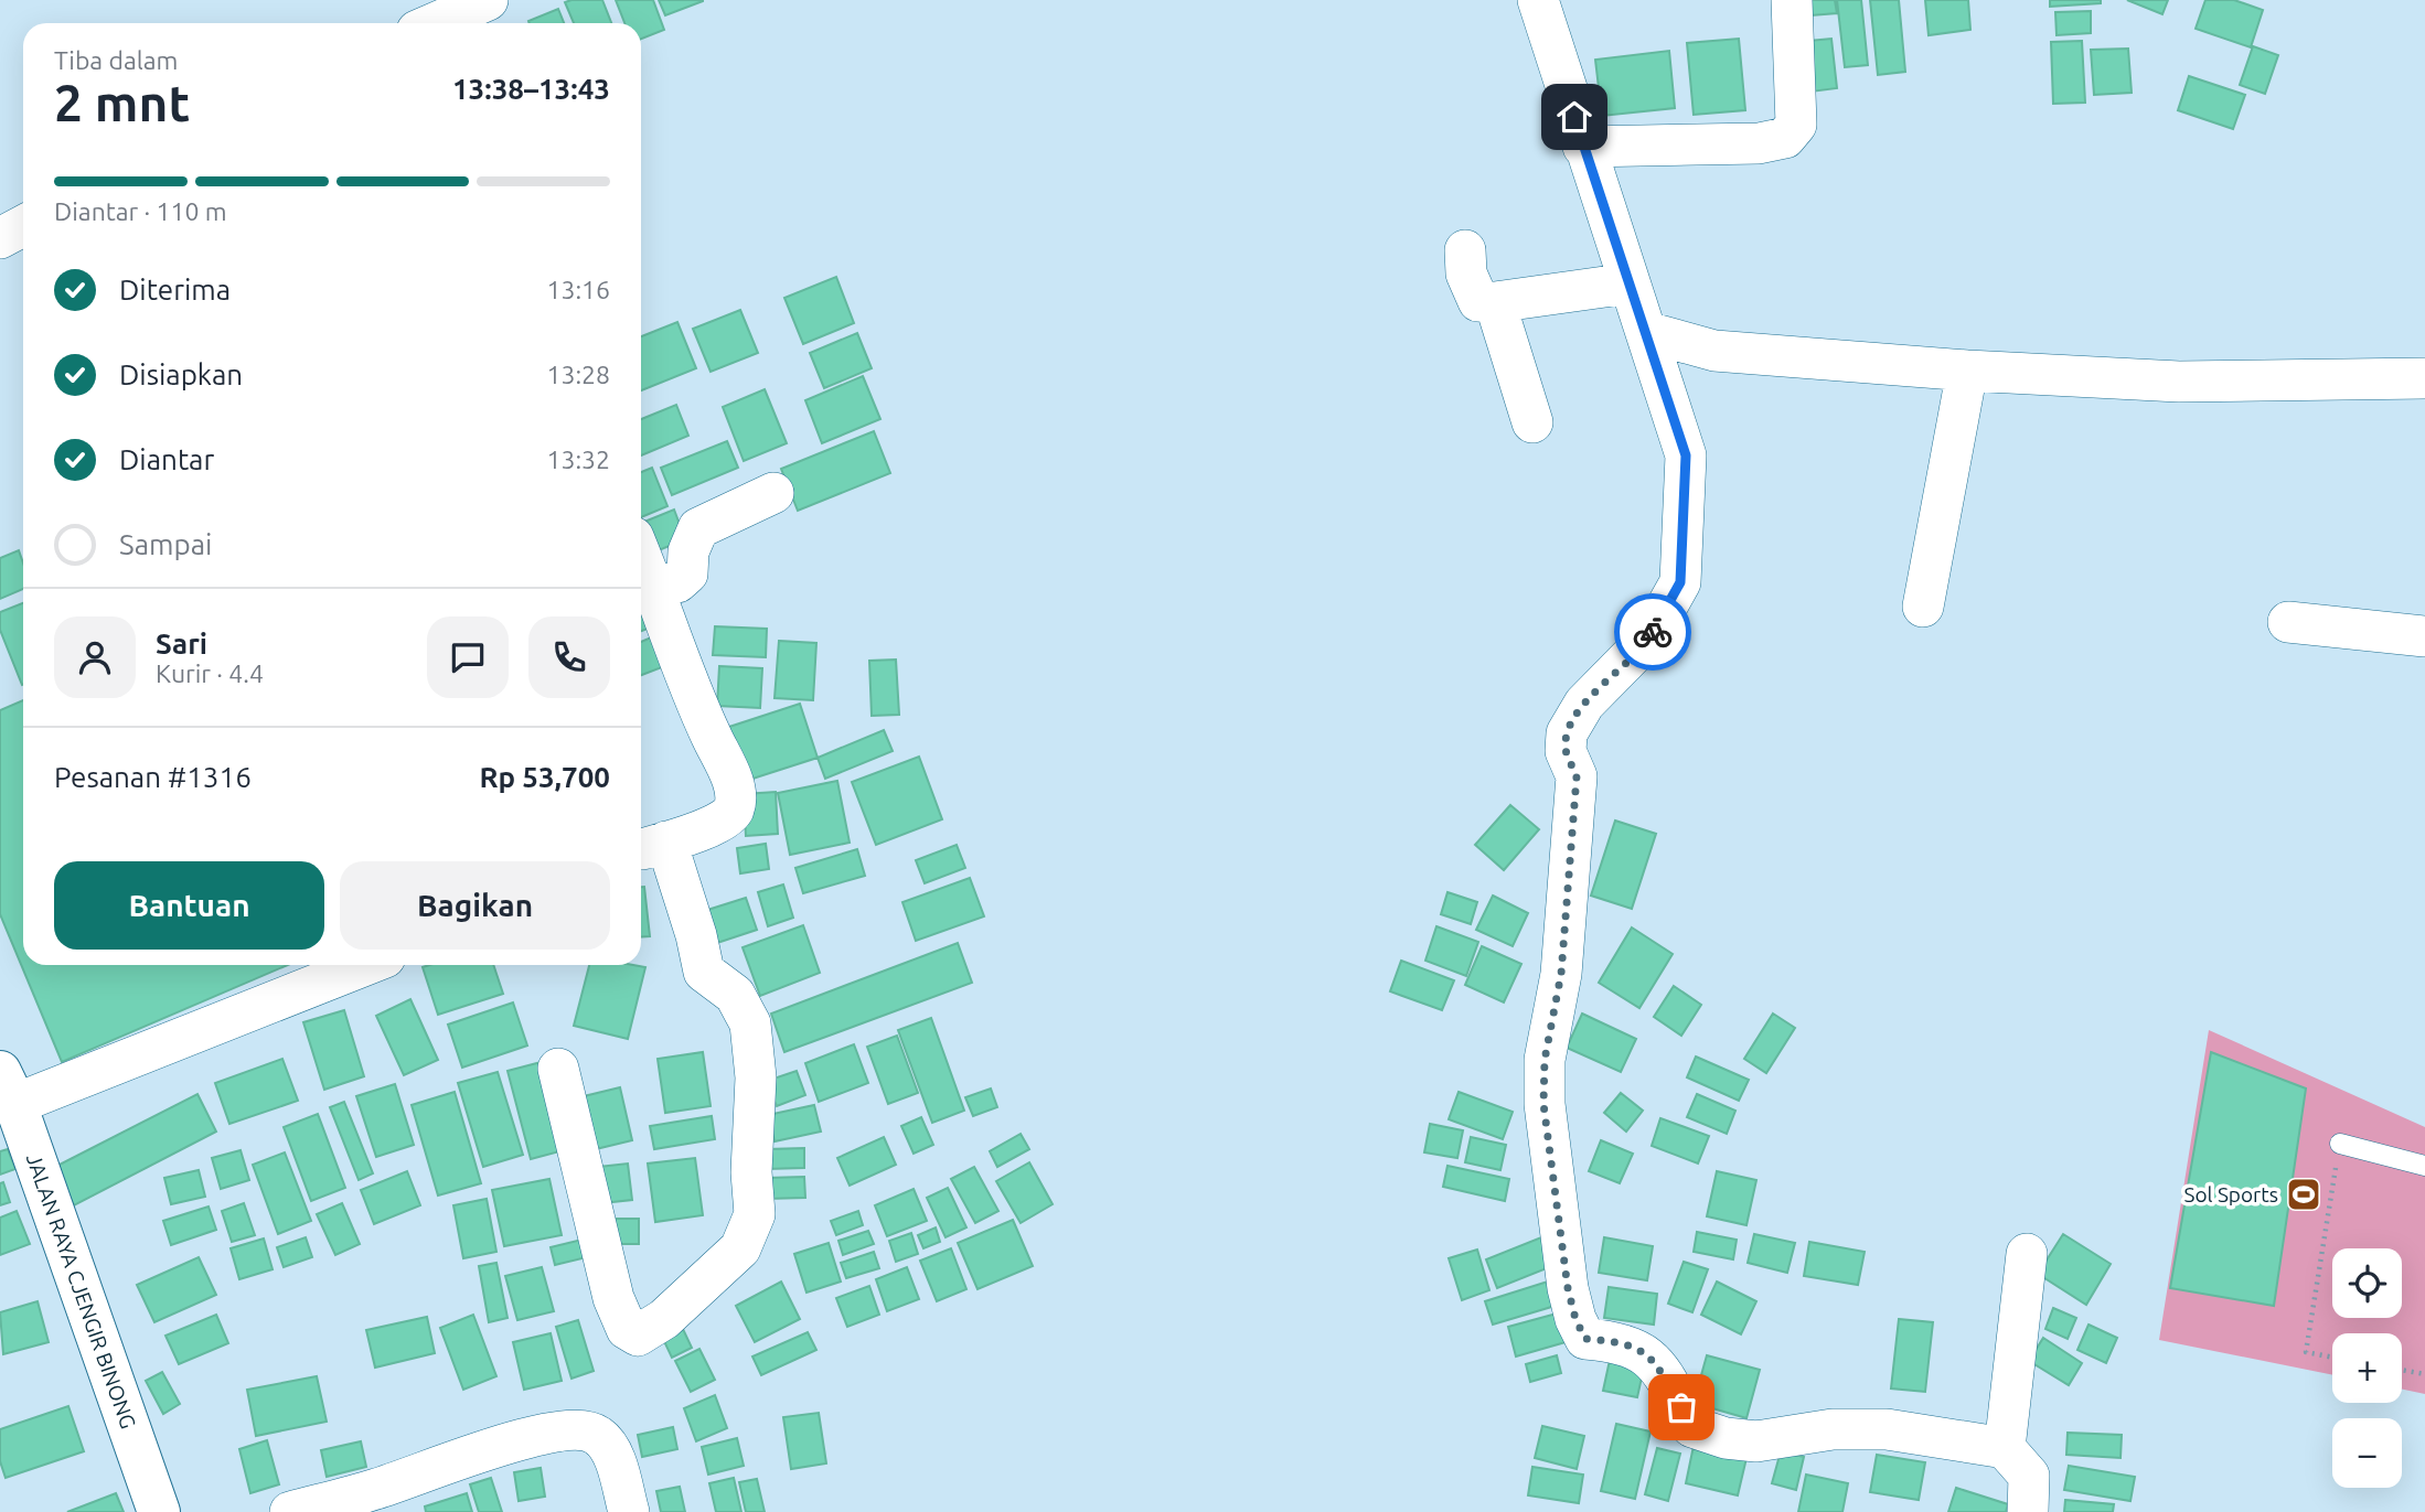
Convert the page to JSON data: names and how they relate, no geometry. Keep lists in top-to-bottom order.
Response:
{
  "streets": {
    "main road": ["JALAN RAYA CJENGIR BINONG"]
  },
  "places": {
    "sports": ["Sol Sports"]
  },
  "page": {
    "heading": ["2 mnt", "Tiba dalam", "13:38–13:43"],
    "panel": [
      "Sari",
      "Kurir · 4.4",
      "Pesanan #1316",
      "Rp 53,700"
    ],
    "bar": "Diantar · 110 m",
    "list": [
      ["Diterima", "13:16"],
      ["Disiapkan", "13:28"],
      ["Diantar", "13:32"],
      "Sampai"
    ],
    "buttons": ["Bantuan", "Bagikan"],
    "map_buttons": ["+", "−"]
  }
}
